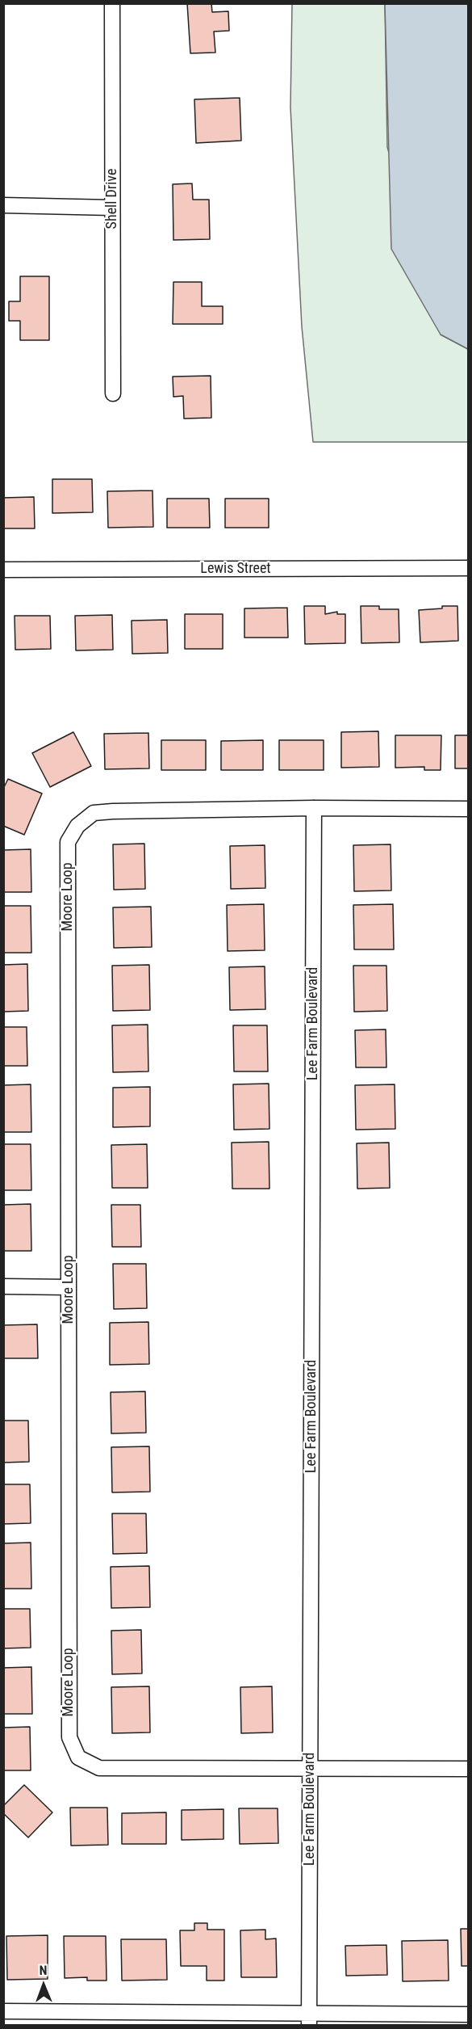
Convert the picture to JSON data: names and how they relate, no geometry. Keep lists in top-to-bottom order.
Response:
{
  "streets": {
    "street": [
      "Shell Drive",
      "Lewis Street",
      "Moore Loop",
      "Lee Farm Boulevard"
    ]
  },
  "crossings": [
    ["Moore Loop", "Lee Farm Boulevard"]
  ],
  "north": "top"
}
